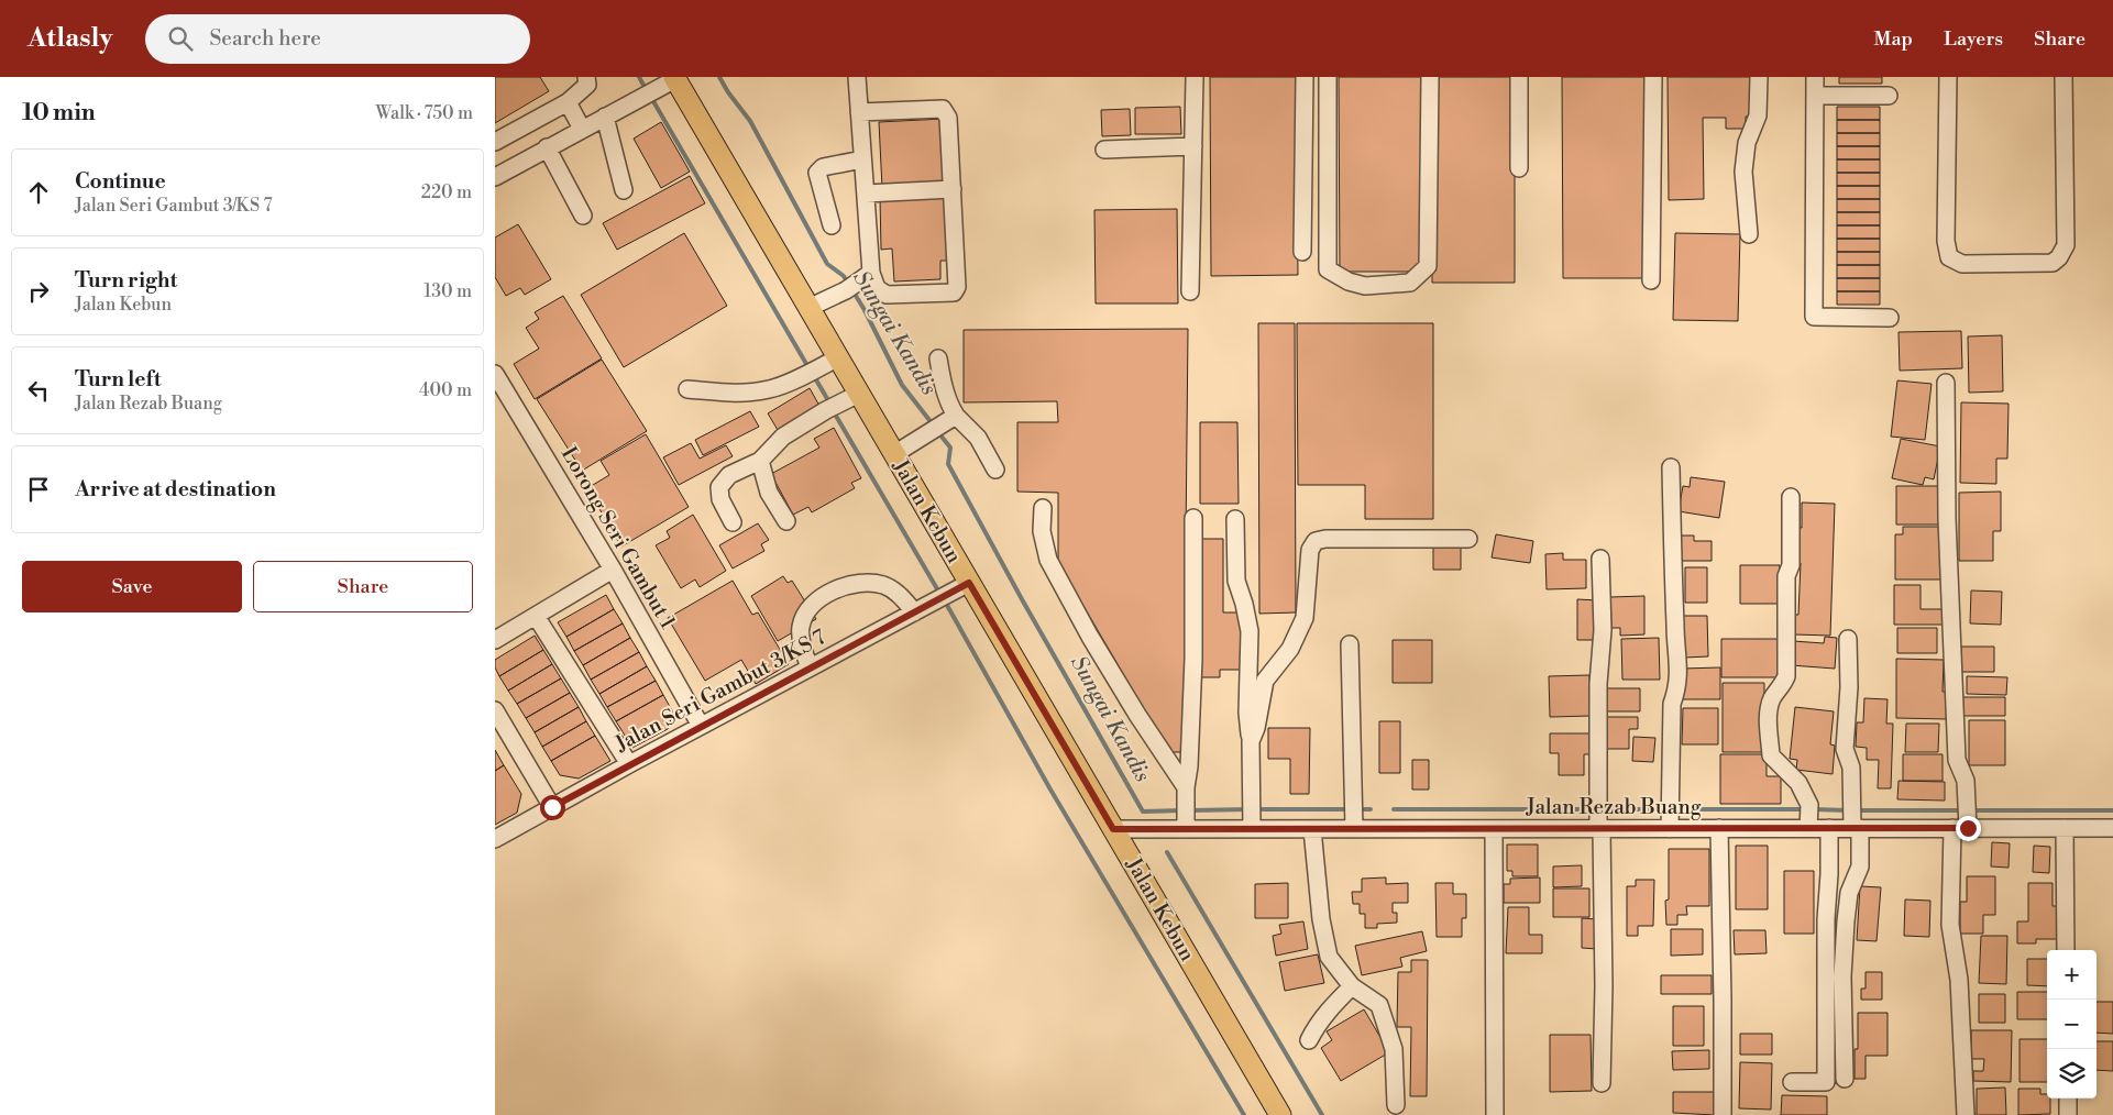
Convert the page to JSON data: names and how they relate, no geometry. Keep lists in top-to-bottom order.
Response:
{
  "streets": {
    "main road": ["Jalan Kebun"],
    "street": ["Lorong Seri Gambut 1", "Jalan Seri Gambut 3/KS 7", "Jalan Rezab Buang"]
  },
  "crossings": [
    ["Jalan Kebun", "Jalan Seri Gambut 3/KS 7"],
    ["Jalan Kebun", "Jalan Rezab Buang"],
    ["Lorong Seri Gambut 1", "Jalan Seri Gambut 3/KS 7"]
  ],
  "water": ["Sungai Kandis"],
  "page": {
    "header": "Atlasly",
    "search": "Search here",
    "nav": ["Map", "Layers", "Share"],
    "heading": ["10 min", "Walk · 750 m"],
    "list": [
      ["Continue", "Jalan Seri Gambut 3/KS 7", "220 m"],
      ["Turn right", "Jalan Kebun", "130 m"],
      ["Turn left", "Jalan Rezab Buang", "400 m"],
      "Arrive at destination"
    ],
    "buttons": ["Save", "Share"],
    "map_buttons": ["+", "−"]
  }
}
